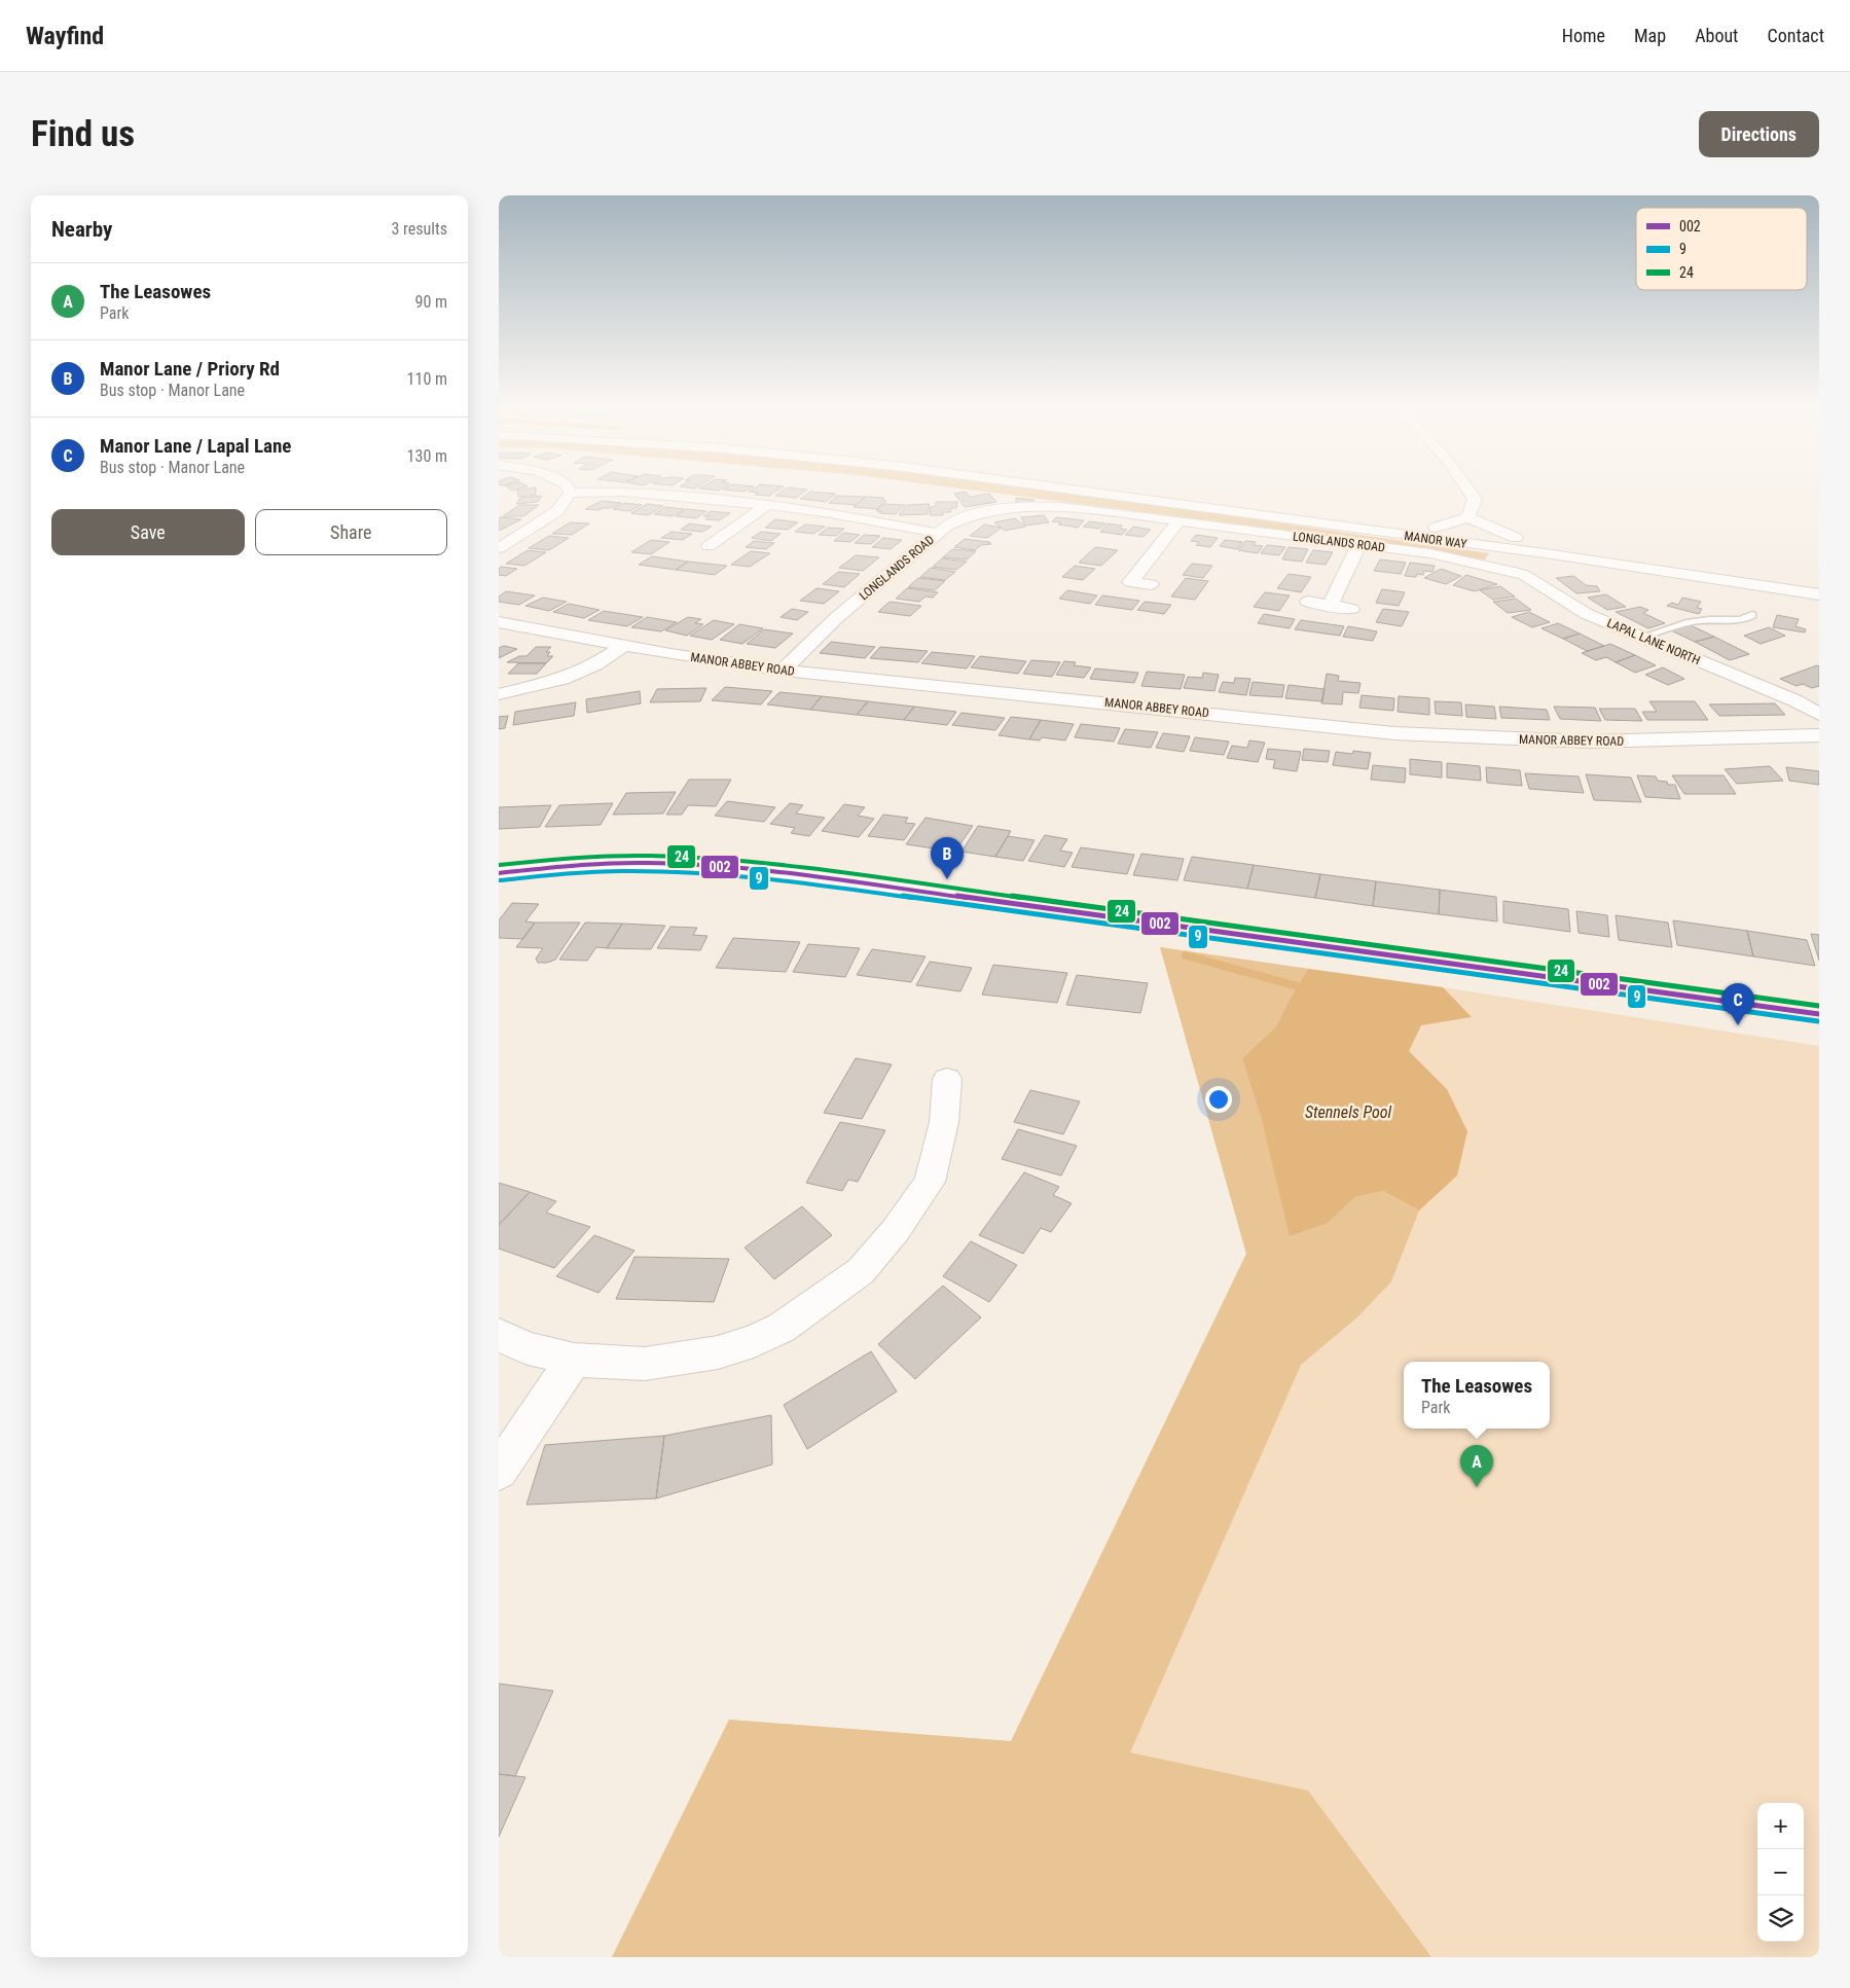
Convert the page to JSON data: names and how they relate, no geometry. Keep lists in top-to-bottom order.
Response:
{
  "streets": {
    "main road": [
      "MANOR WAY",
      "LONGLANDS ROAD",
      "LAPAL LANE NORTH",
      "MANOR ABBEY ROAD"
    ]
  },
  "crossings": [
    ["LONGLANDS ROAD", "LAPAL LANE NORTH"],
    ["LONGLANDS ROAD", "MANOR ABBEY ROAD"]
  ],
  "water": ["Stennels Pool"],
  "lines": ["transit line 24", "transit line 002", "transit line 9"],
  "legend": ["002", "9", "24"],
  "page": {
    "header": "Wayfind",
    "nav": [
      "Home",
      "Map",
      "About",
      "Contact"
    ],
    "buttons": [
      "Directions",
      ["Save", "Share"]
    ],
    "title": "Find us",
    "heading": ["Nearby", "3 results"],
    "list": [
      {
        "mark": "A",
        "name": "The Leasowes",
        "note": "Park",
        "value": "90 m"
      },
      {
        "mark": "B",
        "name": "Manor Lane / Priory Rd",
        "note": "Bus stop · Manor Lane",
        "value": "110 m"
      },
      {
        "mark": "C",
        "name": "Manor Lane / Lapal Lane",
        "note": "Bus stop · Manor Lane",
        "value": "130 m"
      }
    ],
    "pins": ["B", "C", "A"],
    "popup": ["The Leasowes", "Park"],
    "map_buttons": ["+", "−"]
  }
}
